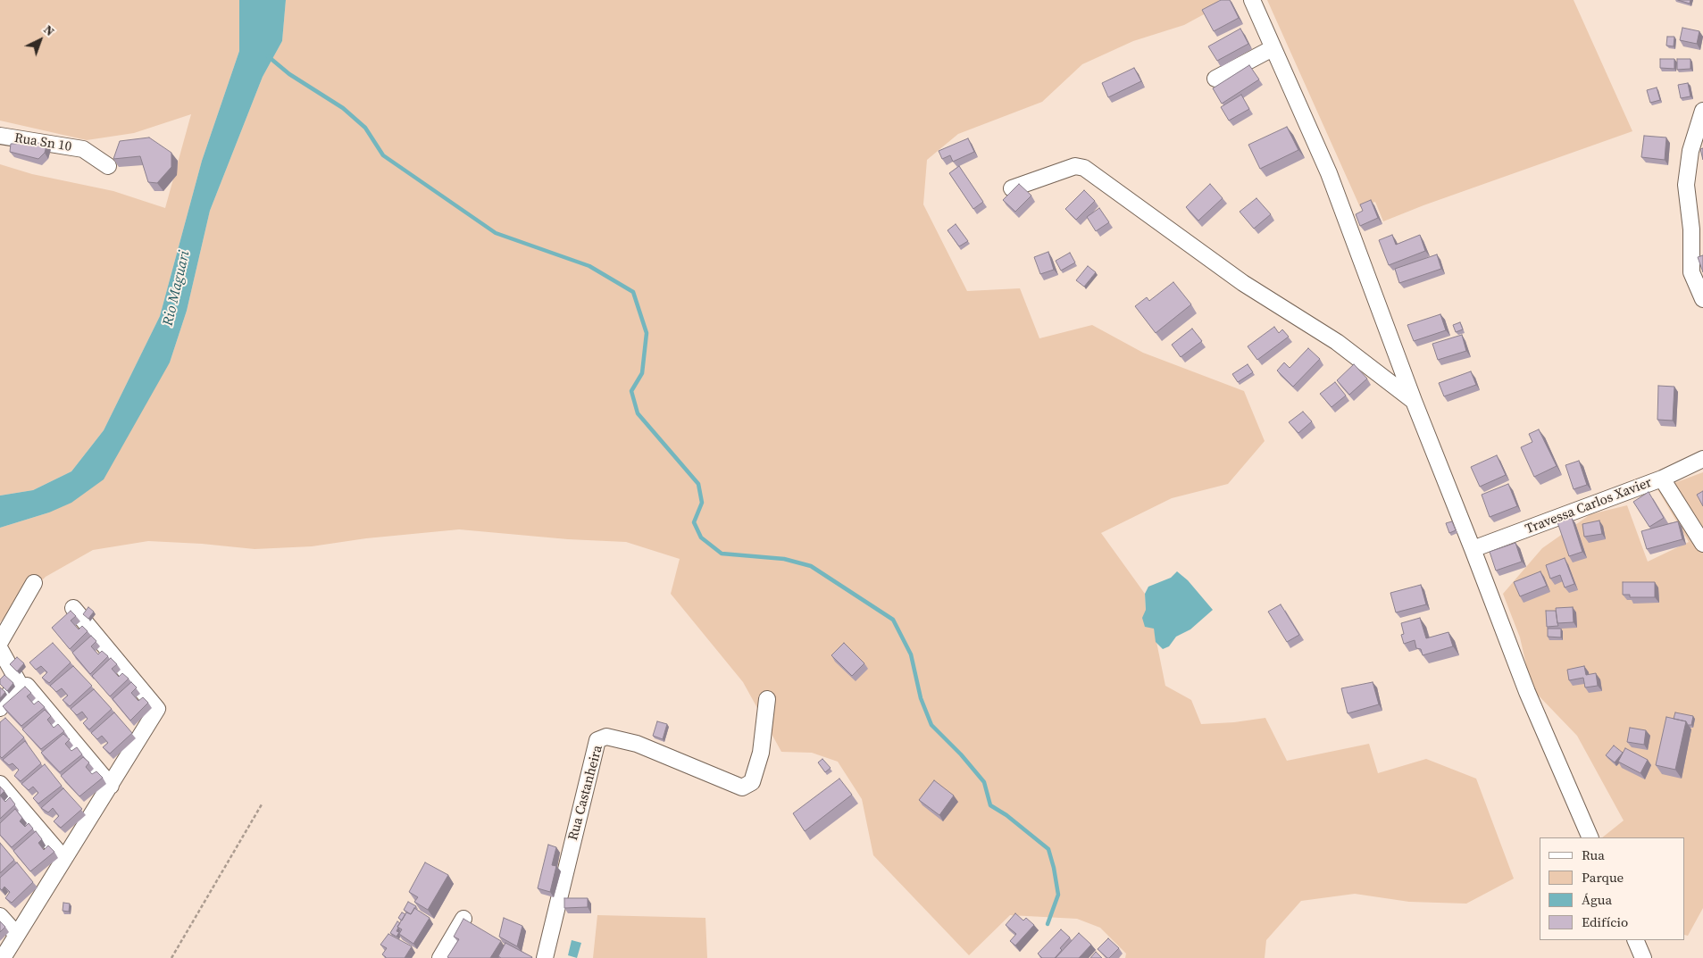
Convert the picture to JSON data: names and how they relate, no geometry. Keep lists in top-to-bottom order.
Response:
{
  "streets": {
    "street": ["Rua Sn 10", "Travessa Carlos Xavier", "Rua Castanheira"]
  },
  "water": ["Rio Maguari"],
  "legend": [
    "Rua",
    "Parque",
    "Água",
    "Edifício"
  ],
  "north": "top right"
}
